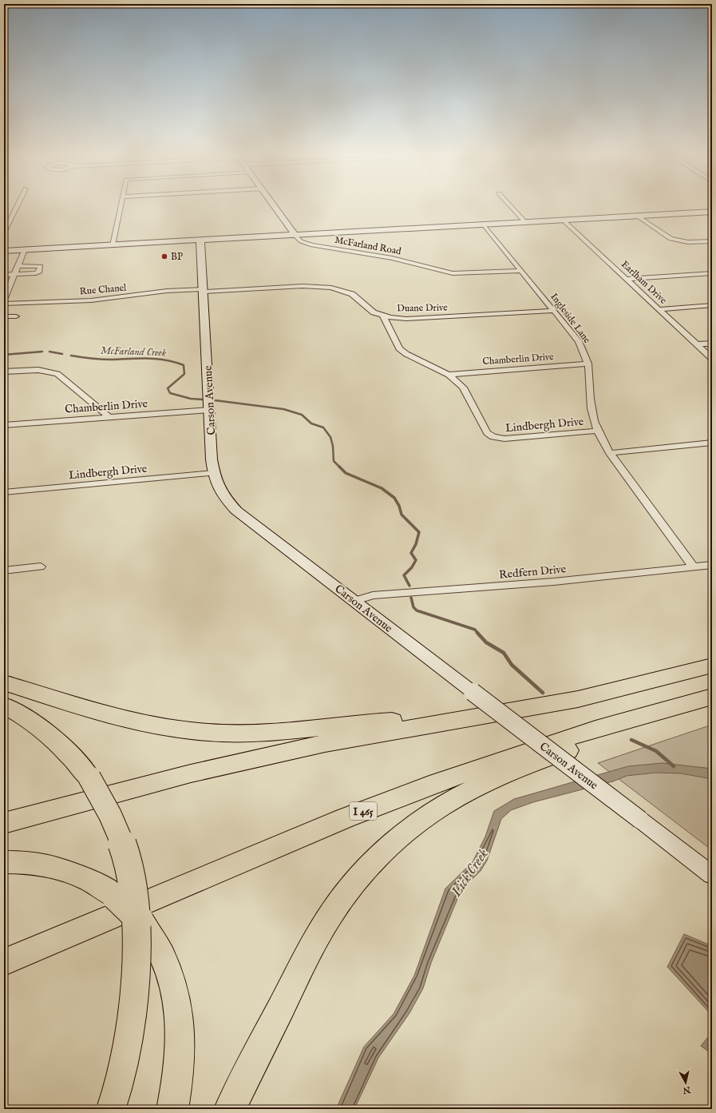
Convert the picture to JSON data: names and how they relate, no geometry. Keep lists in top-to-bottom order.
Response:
{
  "streets": {
    "highway": ["I 465"],
    "main road": ["McFarland Road", "Carson Avenue"],
    "street": [
      "Earlham Drive",
      "Rue Chanel",
      "Duane Drive",
      "Ingleside Lane",
      "Chamberlin Drive",
      "Lindbergh Drive",
      "Redfern Drive"
    ]
  },
  "crossings": [
    ["McFarland Road", "Ingleside Lane"],
    ["Rue Chanel", "Duane Drive"],
    ["Rue Chanel", "Carson Avenue"],
    ["Duane Drive", "Ingleside Lane"],
    ["Duane Drive", "Carson Avenue"],
    ["Ingleside Lane", "Chamberlin Drive"],
    ["Ingleside Lane", "Lindbergh Drive"],
    ["Ingleside Lane", "Redfern Drive"],
    ["Chamberlin Drive", "Carson Avenue"],
    ["Chamberlin Drive", "Lindbergh Drive"],
    ["Carson Avenue", "Lindbergh Drive"],
    ["Carson Avenue", "Redfern Drive"]
  ],
  "water": ["McFarland Creek", "Lick Creek"],
  "places": ["BP"],
  "north": "bottom"
}
